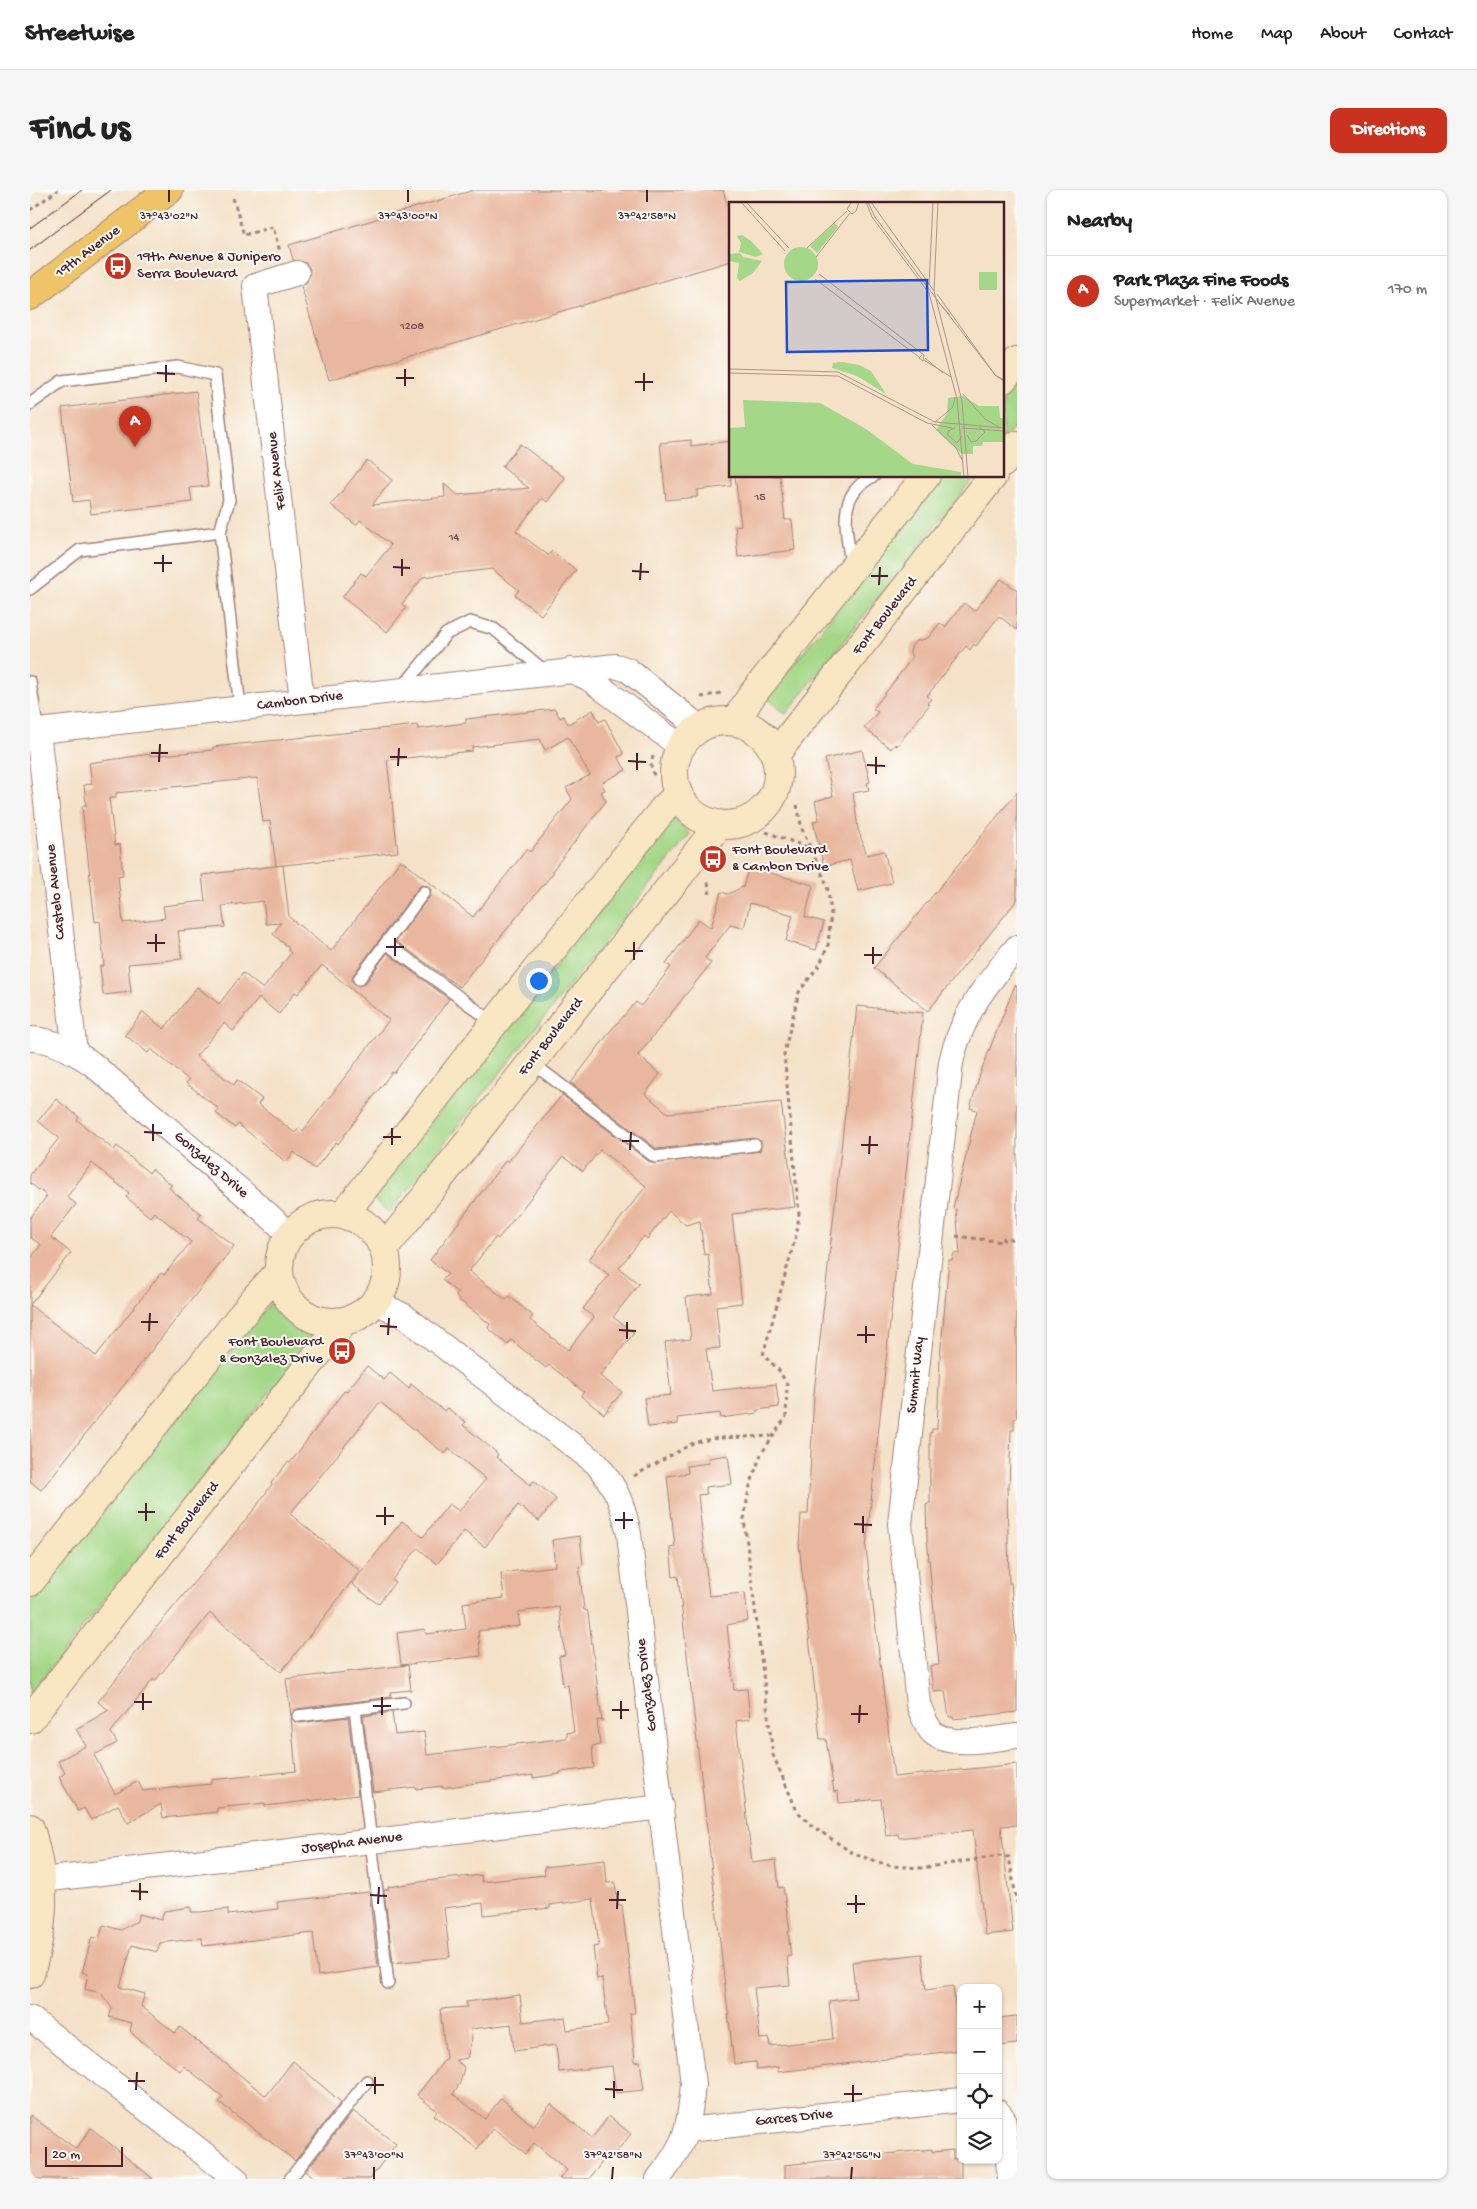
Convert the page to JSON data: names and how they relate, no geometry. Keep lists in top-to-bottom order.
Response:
{
  "streets": {
    "highway": ["19th Avenue"],
    "street": [
      "Felix Avenue",
      "Font Boulevard",
      "Cambon Drive",
      "Castelo Avenue",
      "Gonzalez Drive",
      "Summit Way",
      "Josepha Avenue",
      "Garces Drive"
    ]
  },
  "crossings": [
    ["Felix Avenue", "Cambon Drive"],
    ["Font Boulevard", "Cambon Drive"],
    ["Font Boulevard", "Gonzalez Drive"],
    ["Cambon Drive", "Castelo Avenue"],
    ["Castelo Avenue", "Gonzalez Drive"],
    ["Gonzalez Drive", "Josepha Avenue"],
    ["Gonzalez Drive", "Garces Drive"]
  ],
  "places": {
    "bus stop": ["19th Avenue & Junipero Serra Boulevard", "Font Boulevard & Cambon Drive", "Font Boulevard & Gonzalez Drive"]
  },
  "house_numbers": ["1208", "15", "14"],
  "scale_bar": "20 m",
  "page": {
    "header": "Streetwise",
    "nav": [
      "Home",
      "Map",
      "About",
      "Contact"
    ],
    "buttons": "Directions",
    "title": "Find us",
    "heading": "Nearby",
    "list": [
      {
        "mark": "A",
        "name": "Park Plaza Fine Foods",
        "note": "Supermarket · Felix Avenue",
        "value": "170 m"
      }
    ],
    "pins": "A",
    "map_buttons": ["+", "−"],
    "scale": "20 m"
  },
  "coordinates": [
    "37°43'02\"N",
    "37°43'00\"N",
    "37°42'58\"N",
    "37°42'56\"N"
  ]
}
